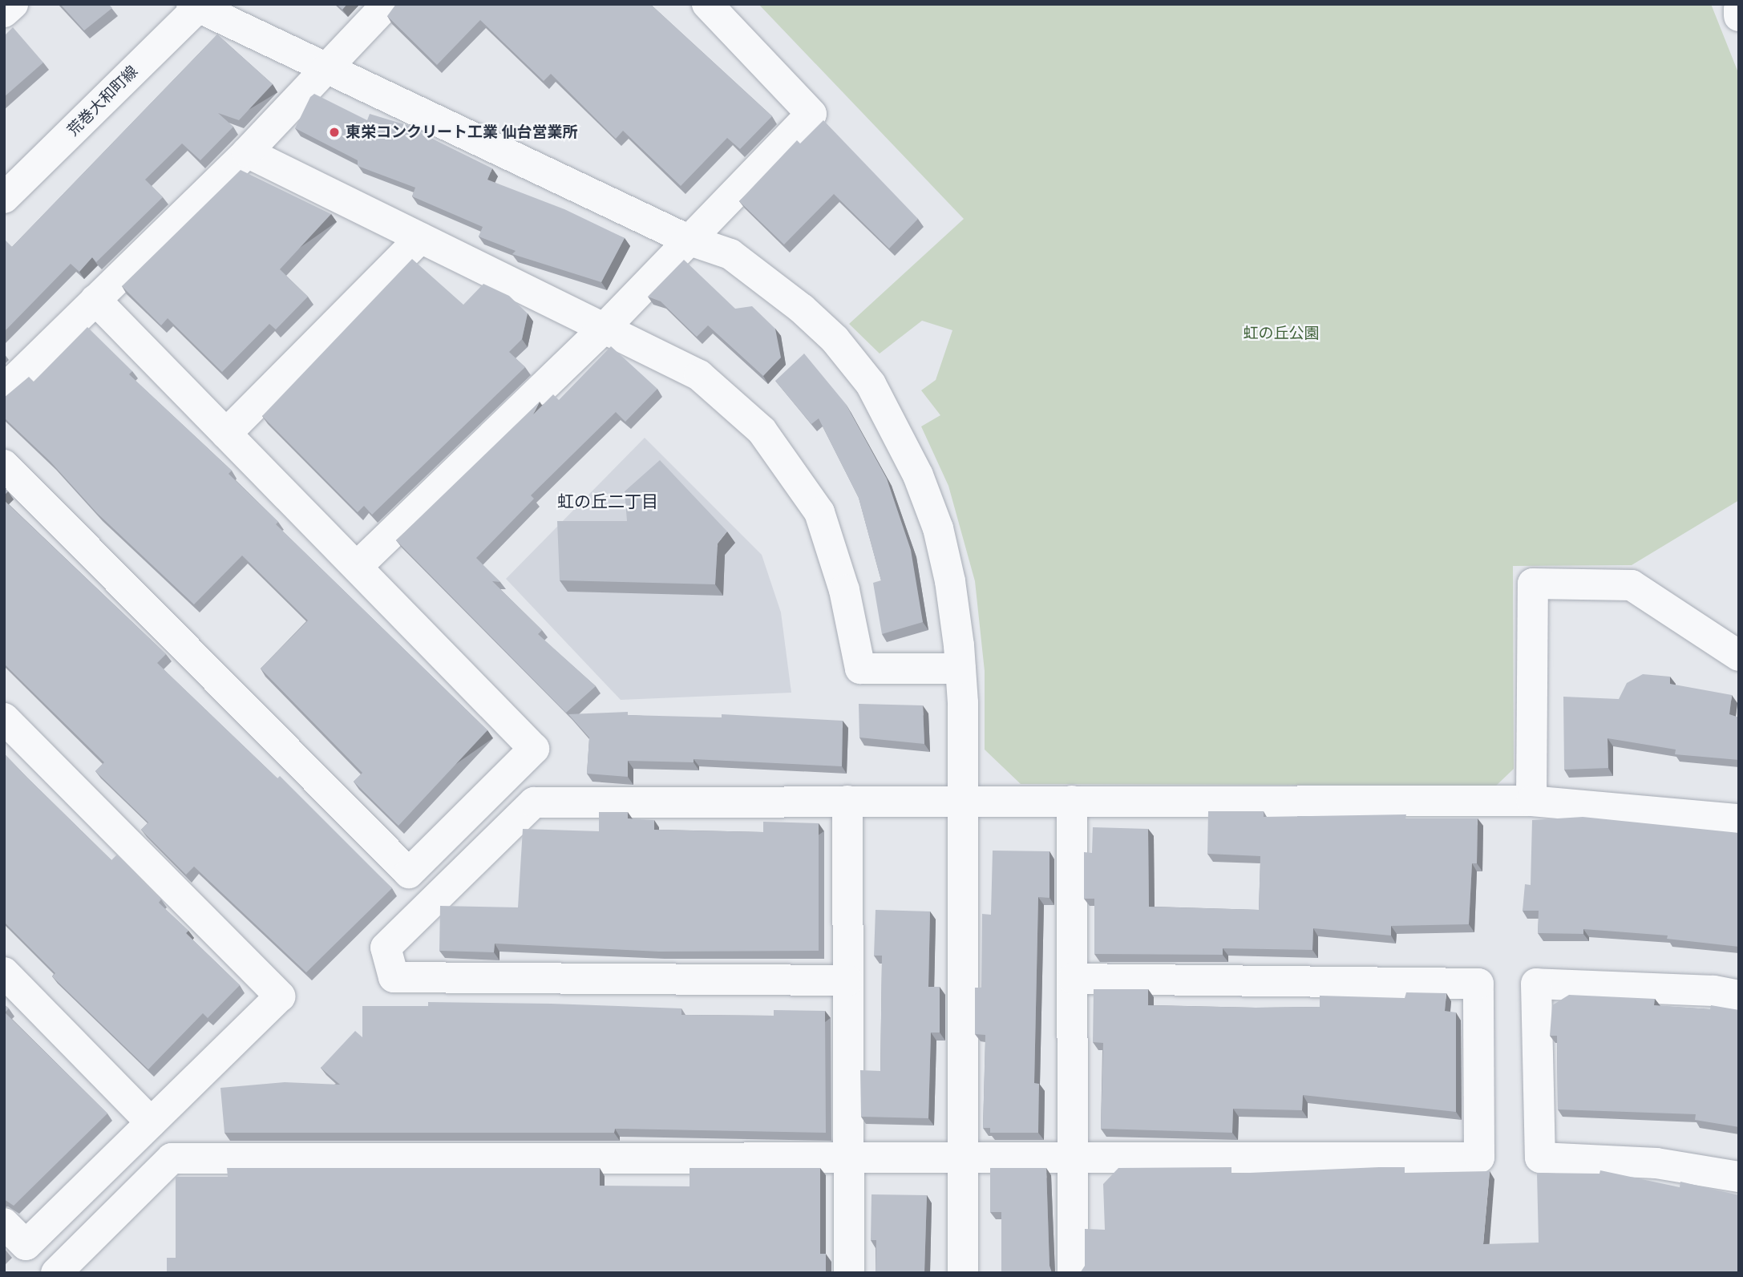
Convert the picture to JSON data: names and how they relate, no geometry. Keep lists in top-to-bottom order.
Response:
{
  "streets": {
    "street": ["荒巻大和町線"]
  },
  "districts": ["虹の丘二丁目"],
  "parks": ["虹の丘公園"],
  "places": ["東栄コンクリート工業 仙台営業所"]
}
